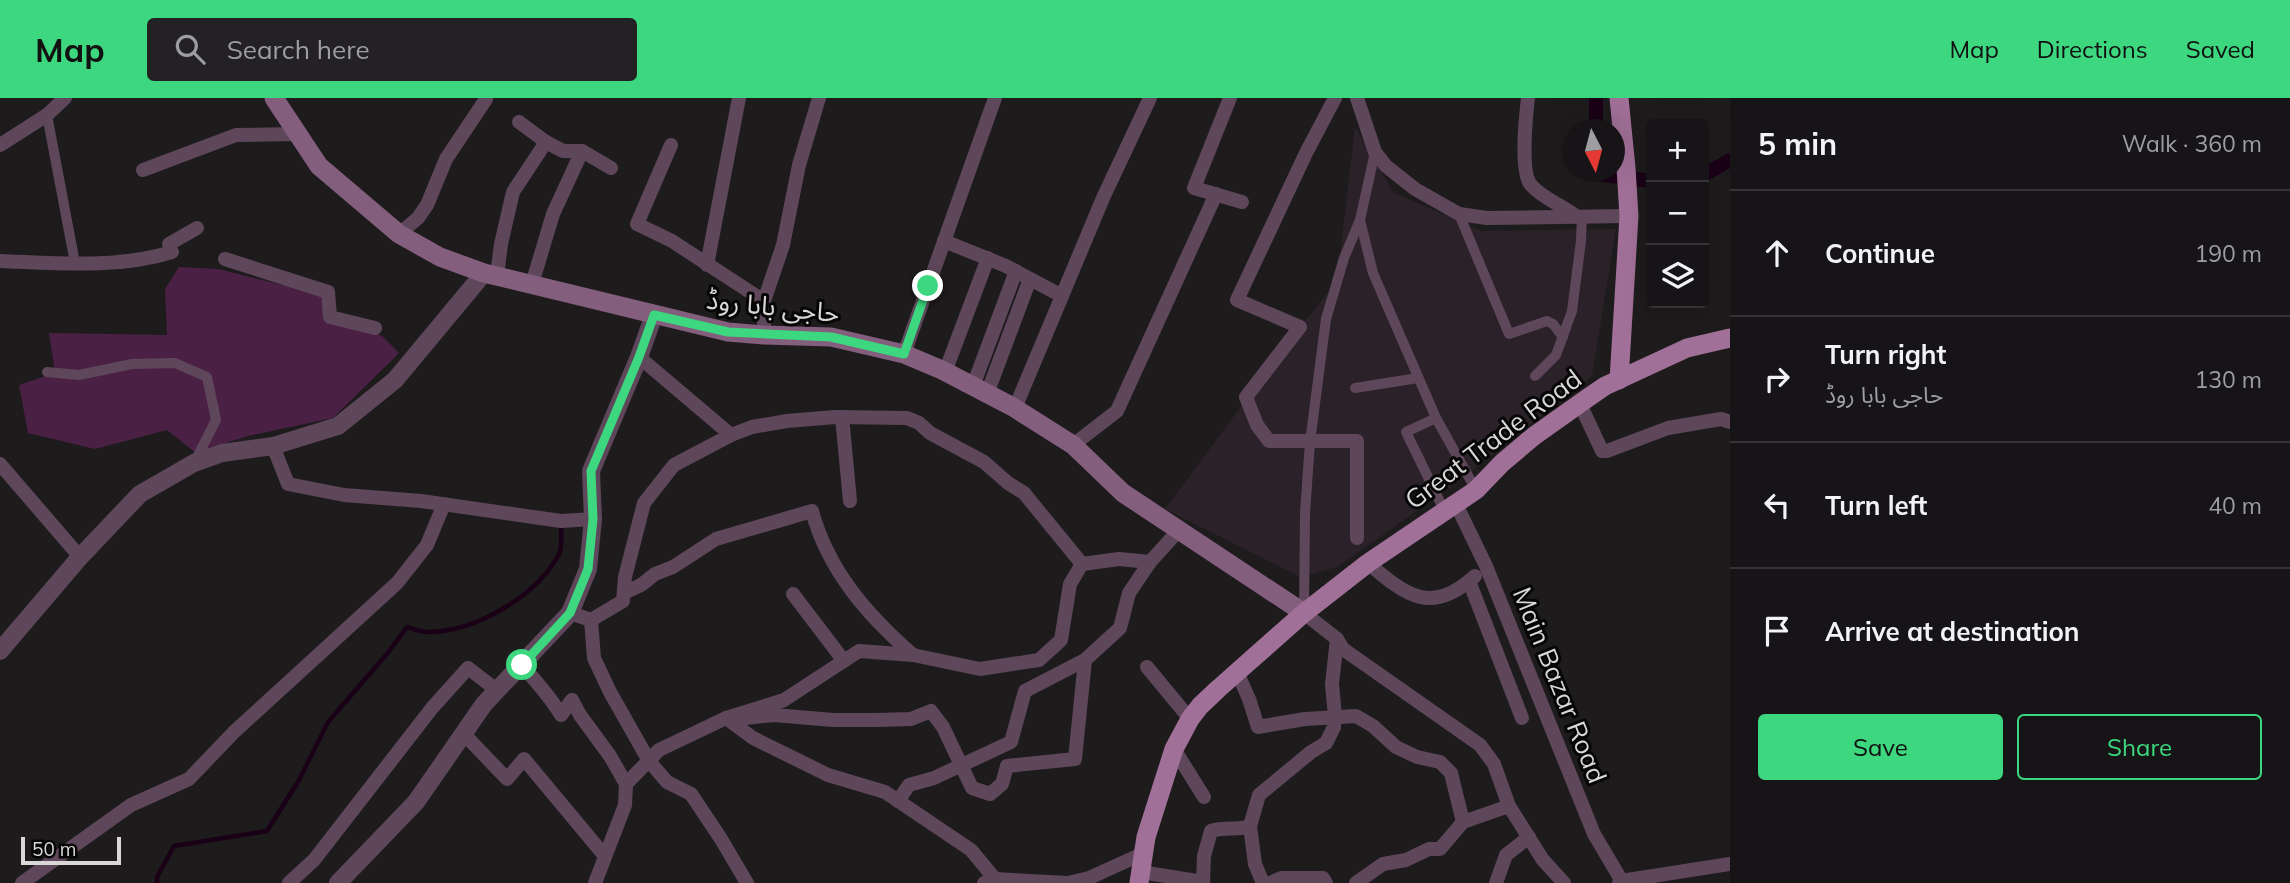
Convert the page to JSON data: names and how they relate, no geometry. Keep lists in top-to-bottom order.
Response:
{
  "streets": {
    "main road": ["حاجی بابا روڈ", "Great Trade Road"],
    "street": ["Main Bazar Road"]
  },
  "crossings": [
    ["حاجی بابا روڈ", "Great Trade Road"],
    ["Great Trade Road", "Main Bazar Road"]
  ],
  "scale_bar": "50 m",
  "north": "bottom",
  "page": {
    "header": "Map",
    "search": "Search here",
    "nav": ["Map", "Directions", "Saved"],
    "heading": ["5 min", "Walk · 360 m"],
    "map_buttons": ["+", "−"],
    "list": [
      ["Continue", "190 m"],
      ["Turn right", "حاجی بابا روڈ", "130 m"],
      ["Turn left", "40 m"],
      "Arrive at destination"
    ],
    "buttons": ["Save", "Share"],
    "scale": "50 m"
  }
}
